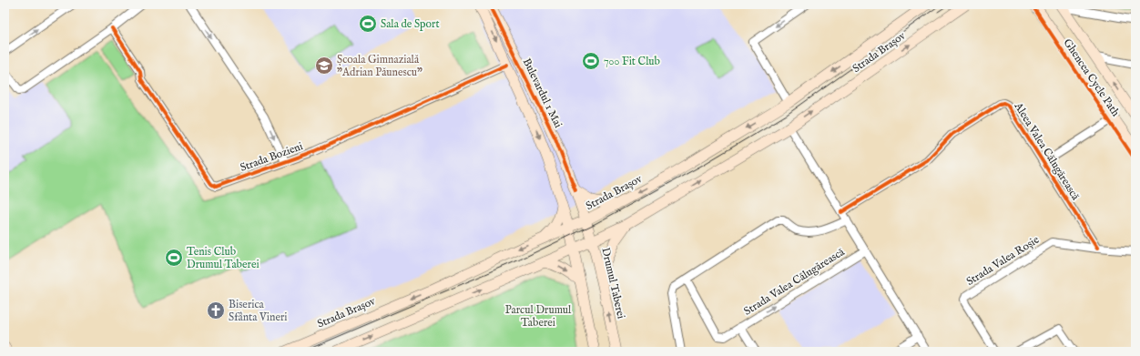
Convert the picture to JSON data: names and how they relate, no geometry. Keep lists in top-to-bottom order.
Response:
{
  "streets": {
    "main road": ["Strada Brașov", "Bulevardul 1 Mai", "Drumul Taberei"],
    "street": [
      "Aleea Valea Călugărească",
      "Strada Bozieni",
      "Strada Valea Roșie",
      "Strada Valea Călugărească"
    ],
    "cycle path": ["Ghencea Cycle Path"]
  },
  "crossings": [
    ["Strada Brașov", "Bulevardul 1 Mai"],
    ["Strada Brașov", "Drumul Taberei"],
    ["Bulevardul 1 Mai", "Strada Bozieni"],
    ["Bulevardul 1 Mai", "Drumul Taberei"],
    ["Aleea Valea Călugărească", "Strada Valea Roșie"]
  ],
  "parks": ["Parcul Drumul Taberei"],
  "places": {
    "sports": ["Sala de Sport", "700 Fit Club", "Tenis Club Drumul Taberei"],
    "school or university": ["Școala Gimnazială \"Adrian Păunescu\""],
    "church": ["Biserica Sfânta Vineri"]
  }
}
